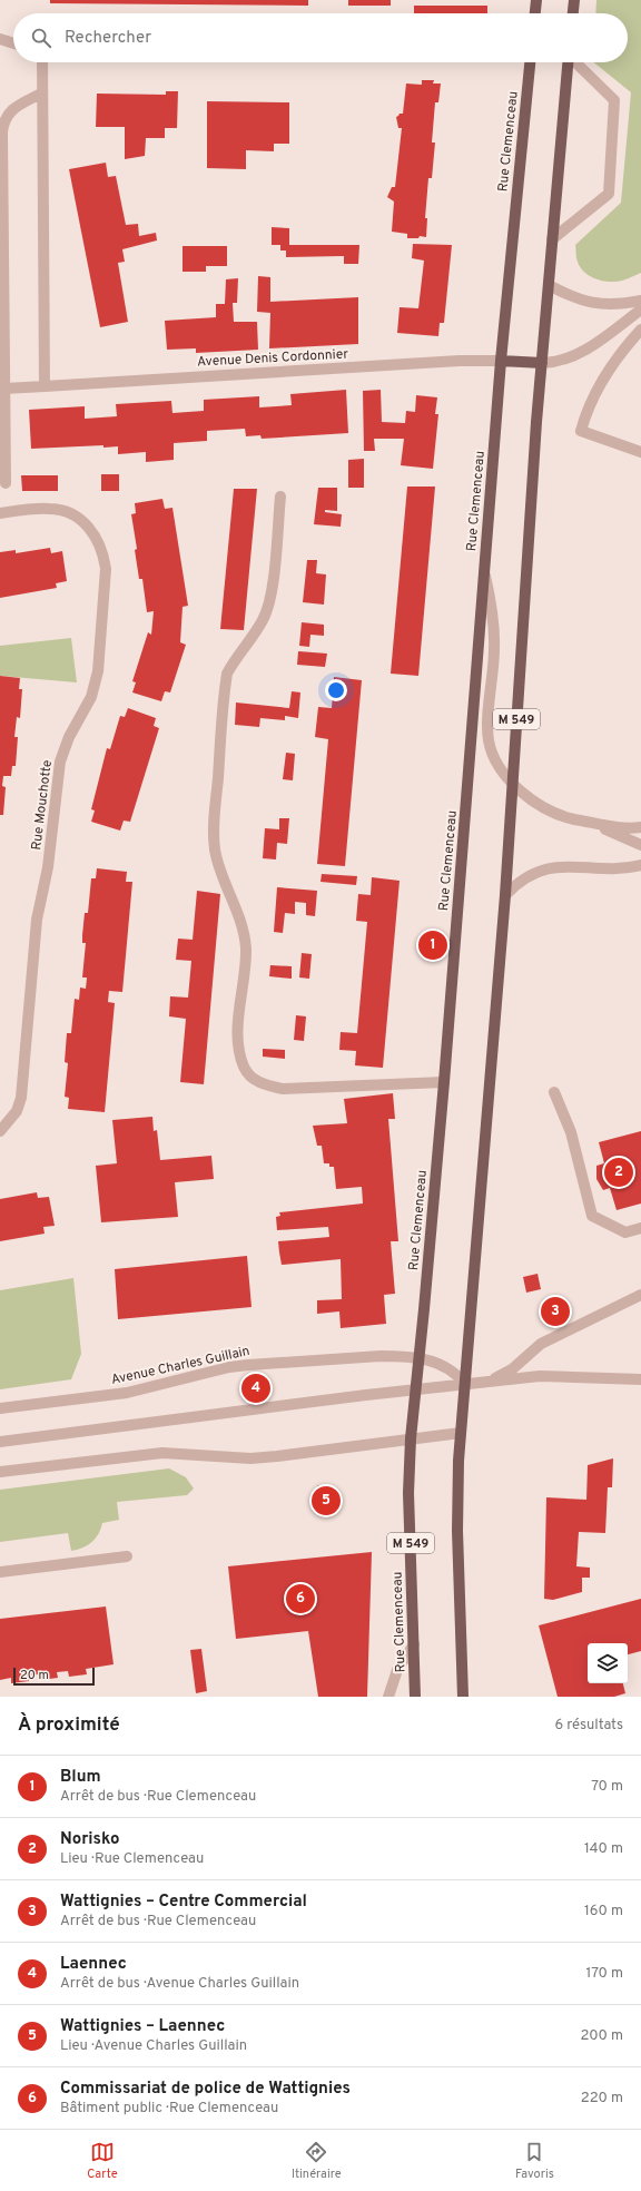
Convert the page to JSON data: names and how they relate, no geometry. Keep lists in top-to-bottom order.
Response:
{
  "streets": {
    "main road": ["Rue Clemenceau", "M 549"],
    "street": ["Avenue Denis Cordonnier", "Rue Mouchotte", "Avenue Charles Guillain"]
  },
  "crossings": [
    ["Rue Clemenceau", "Avenue Denis Cordonnier"],
    ["Rue Clemenceau", "Avenue Charles Guillain"],
    ["M 549", "Avenue Charles Guillain"]
  ],
  "scale_bar": "20 m",
  "page": {
    "search": "Rechercher",
    "pins": [
      "1",
      "2",
      "3",
      "4",
      "5",
      "6"
    ],
    "scale": "20 m",
    "heading": ["À proximité", "6 résultats"],
    "list": [
      {
        "mark": "1",
        "name": "Blum",
        "note": "Arrêt de bus · Rue Clemenceau",
        "value": "70 m"
      },
      {
        "mark": "2",
        "name": "Norisko",
        "note": "Lieu · Rue Clemenceau",
        "value": "140 m"
      },
      {
        "mark": "3",
        "name": "Wattignies – Centre Commercial",
        "note": "Arrêt de bus · Rue Clemenceau",
        "value": "160 m"
      },
      {
        "mark": "4",
        "name": "Laennec",
        "note": "Arrêt de bus · Avenue Charles Guillain",
        "value": "170 m"
      },
      {
        "mark": "5",
        "name": "Wattignies – Laennec",
        "note": "Lieu · Avenue Charles Guillain",
        "value": "200 m"
      },
      {
        "mark": "6",
        "name": "Commissariat de police de Wattignies",
        "note": "Bâtiment public · Rue Clemenceau",
        "value": "220 m"
      }
    ],
    "nav": ["Carte", "Itinéraire", "Favoris"]
  }
}
